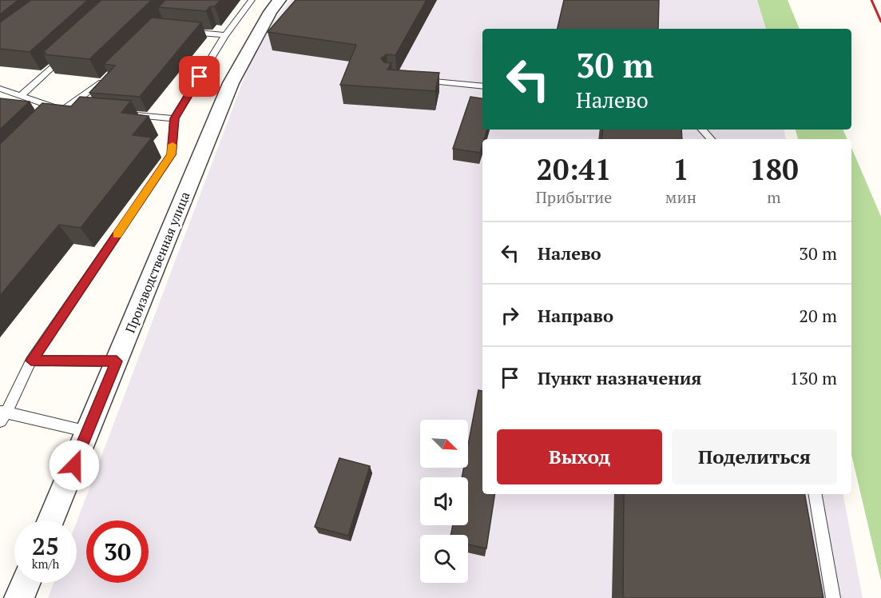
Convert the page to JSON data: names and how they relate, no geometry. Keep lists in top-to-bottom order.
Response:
{
  "streets": {
    "street": ["Производственная улица"]
  },
  "north": "bottom right",
  "page": {
    "turn": ["30 m", "Налево"],
    "eta": [
      "20:41",
      "Прибытие",
      "1",
      "мин",
      "180",
      "m"
    ],
    "list": [
      {
        "name": "Налево",
        "value": "30 m"
      },
      {
        "name": "Направо",
        "value": "20 m"
      },
      {
        "name": "Пункт назначения",
        "value": "130 m"
      }
    ],
    "buttons": ["Выход", "Поделиться"],
    "speed": "25 km/h",
    "limit": "30"
  }
}
